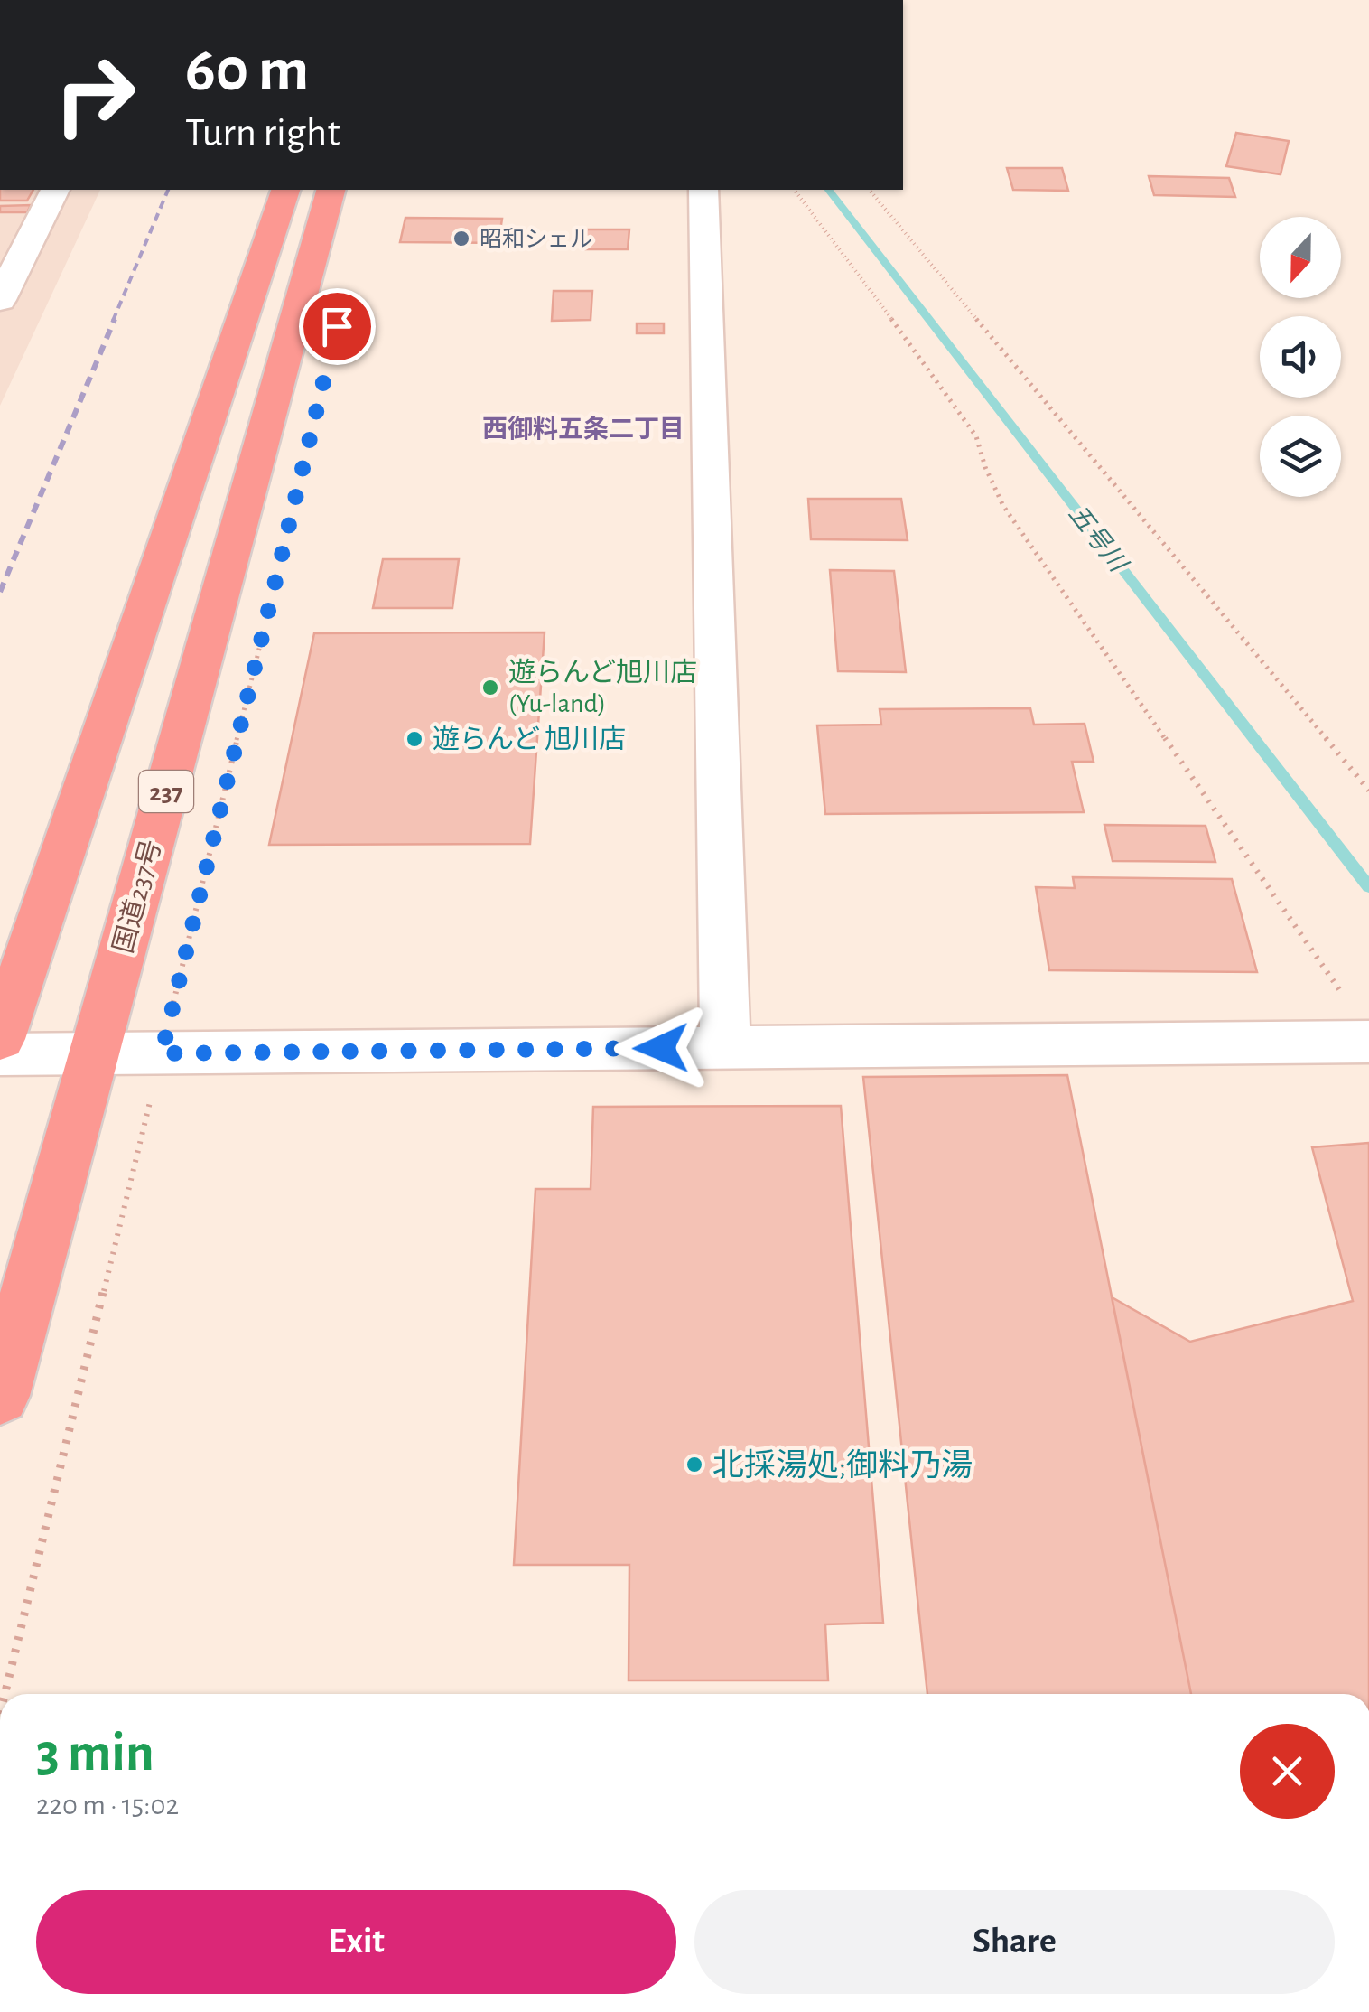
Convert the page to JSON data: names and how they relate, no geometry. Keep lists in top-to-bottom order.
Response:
{
  "streets": {
    "highway": ["237", "国道237号"]
  },
  "districts": ["西御料五条二丁目"],
  "water": ["五号川"],
  "places": [
    "昭和シェル",
    "遊らんど旭川店 (Yu-land)",
    "遊らんど 旭川店",
    "北採湯処;御料乃湯"
  ],
  "north": "bottom",
  "page": {
    "turn": ["60 m", "Turn right"],
    "heading": ["3 min", "220 m · 15:02"],
    "buttons": ["Exit", "Share"]
  }
}
